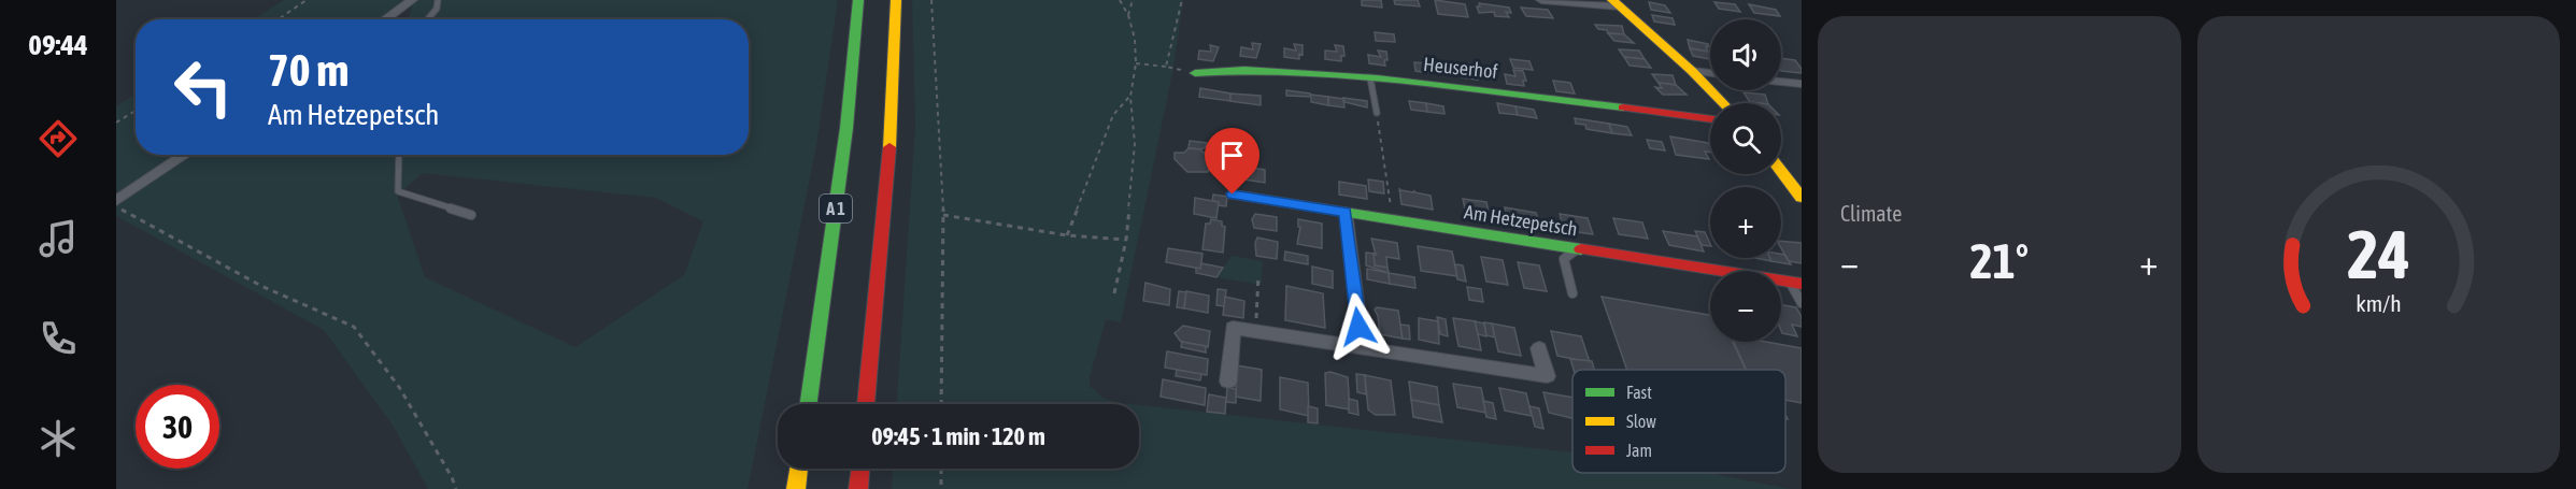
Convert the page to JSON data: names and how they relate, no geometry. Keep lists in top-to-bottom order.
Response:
{
  "streets": {
    "main road": ["Heuserhof", "A 1", "Am Hetzepetsch"]
  },
  "legend": ["Fast", "Slow", "Jam"],
  "page": {
    "tabs": "09:44",
    "tile": "Climate",
    "map_buttons": ["+", "−"],
    "turn": ["70 m", "Am Hetzepetsch"],
    "heat": ["−", "21°", "+"],
    "limit": "30",
    "trip": "09:45 · 1 min · 120 m",
    "gauge": ["24", "km/h"]
  }
}
